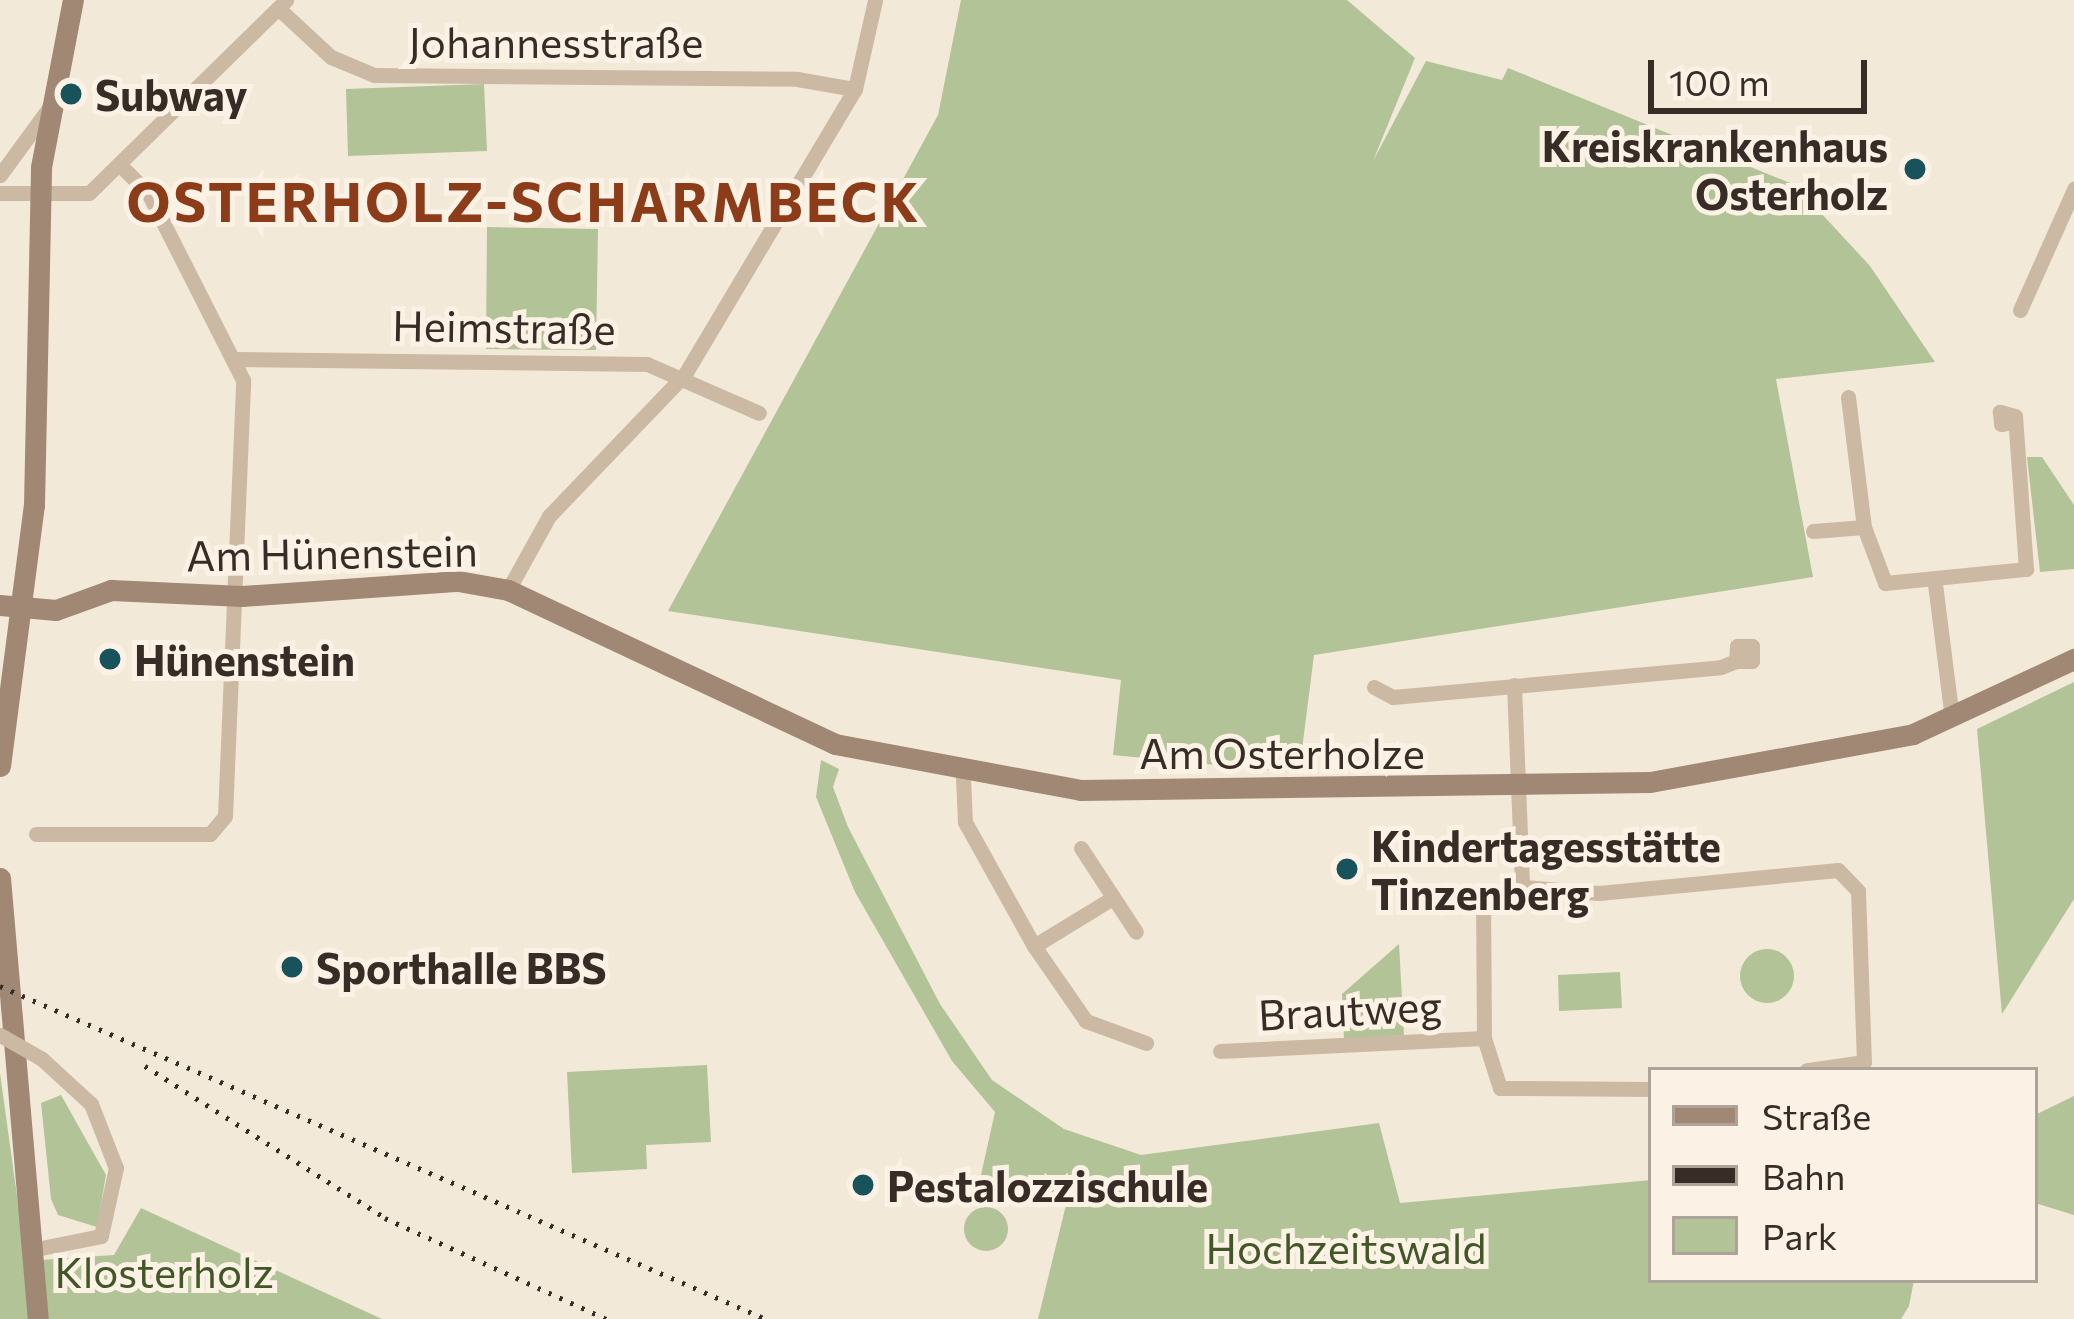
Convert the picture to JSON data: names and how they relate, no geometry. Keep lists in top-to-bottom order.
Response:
{
  "streets": {
    "street": [
      "Johannesstraße",
      "Heimstraße",
      "Am Hünenstein",
      "Am Osterholze",
      "Brautweg"
    ]
  },
  "crossings": [
    ["Johannesstraße", "Am Hünenstein"],
    ["Heimstraße", "Am Hünenstein"],
    ["Am Hünenstein", "Am Osterholze"]
  ],
  "districts": ["OSTERHOLZ-SCHARMBECK"],
  "parks": ["Hochzeitswald", "Klosterholz"],
  "places": [
    "Subway",
    "Kreiskrankenhaus Osterholz",
    "Hünenstein",
    "Kindertagesstätte Tinzenberg",
    "Sporthalle BBS",
    "Pestalozzischule"
  ],
  "legend": ["Straße", "Bahn", "Park"],
  "scale_bar": "100 m"
}
